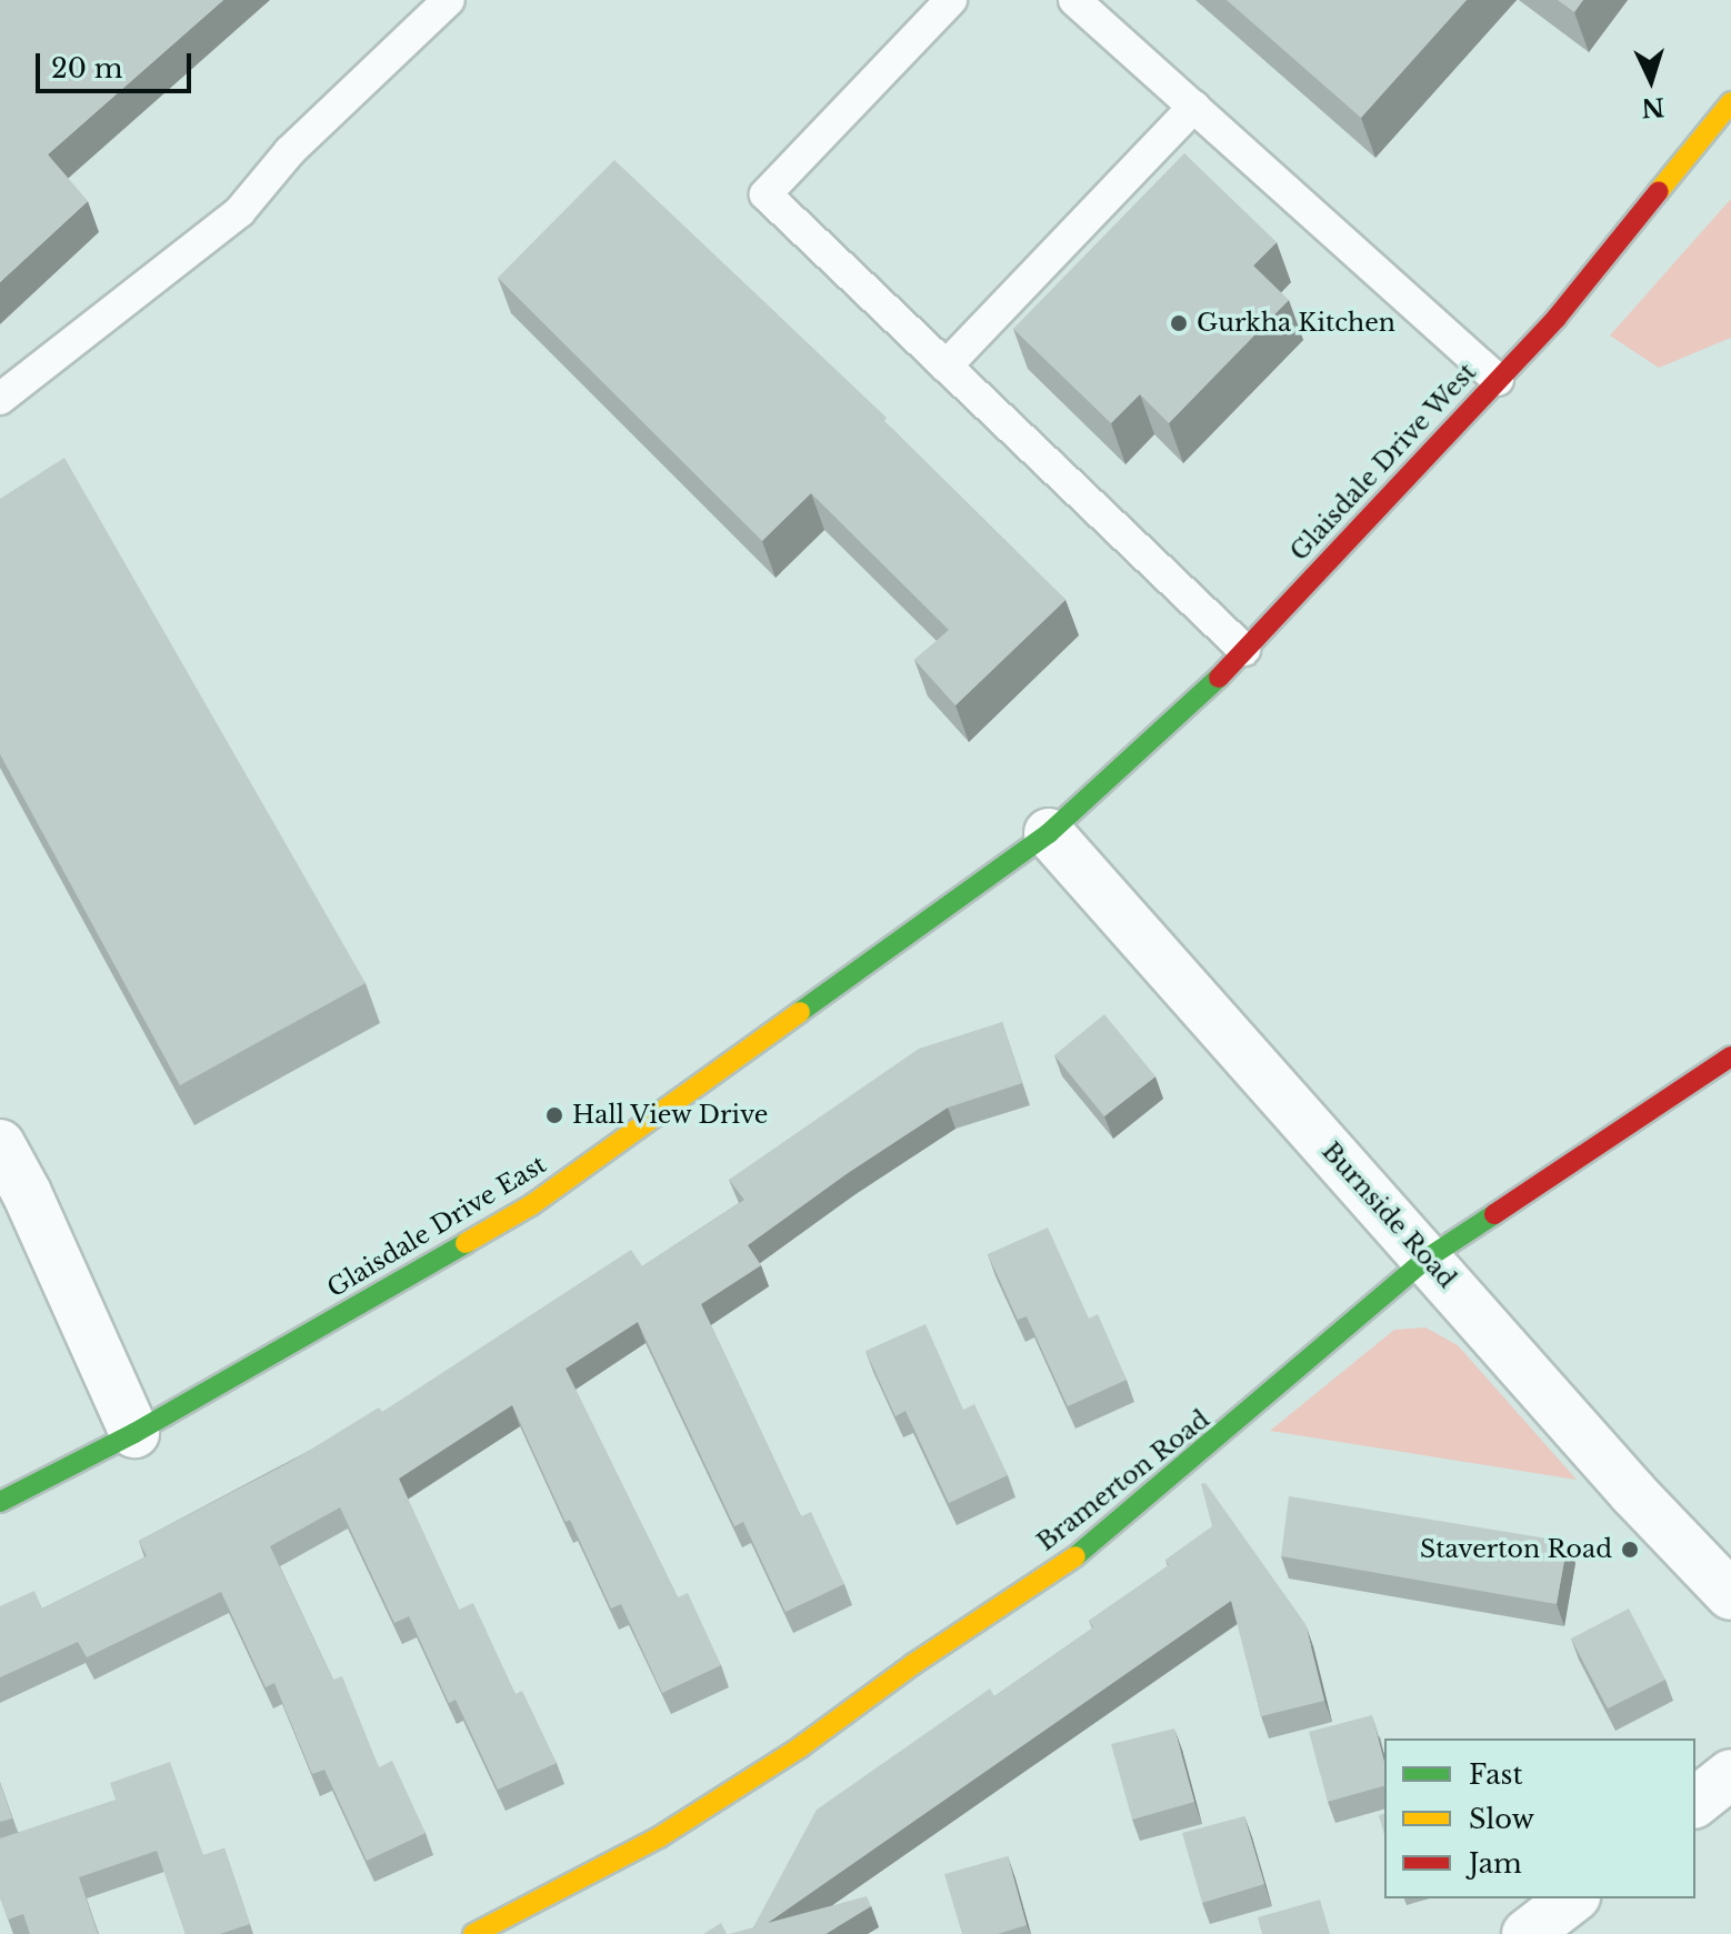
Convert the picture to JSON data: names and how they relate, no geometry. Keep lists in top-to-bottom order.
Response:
{
  "streets": {
    "street": [
      "Glaisdale Drive West",
      "Burnside Road",
      "Glaisdale Drive East",
      "Bramerton Road"
    ]
  },
  "crossings": [
    ["Glaisdale Drive West", "Burnside Road"],
    ["Glaisdale Drive West", "Glaisdale Drive East"],
    ["Burnside Road", "Glaisdale Drive East"],
    ["Burnside Road", "Bramerton Road"]
  ],
  "places": ["Gurkha Kitchen", "Hall View Drive", "Staverton Road"],
  "legend": ["Fast", "Slow", "Jam"],
  "scale_bar": "20 m",
  "north": "bottom"
}
